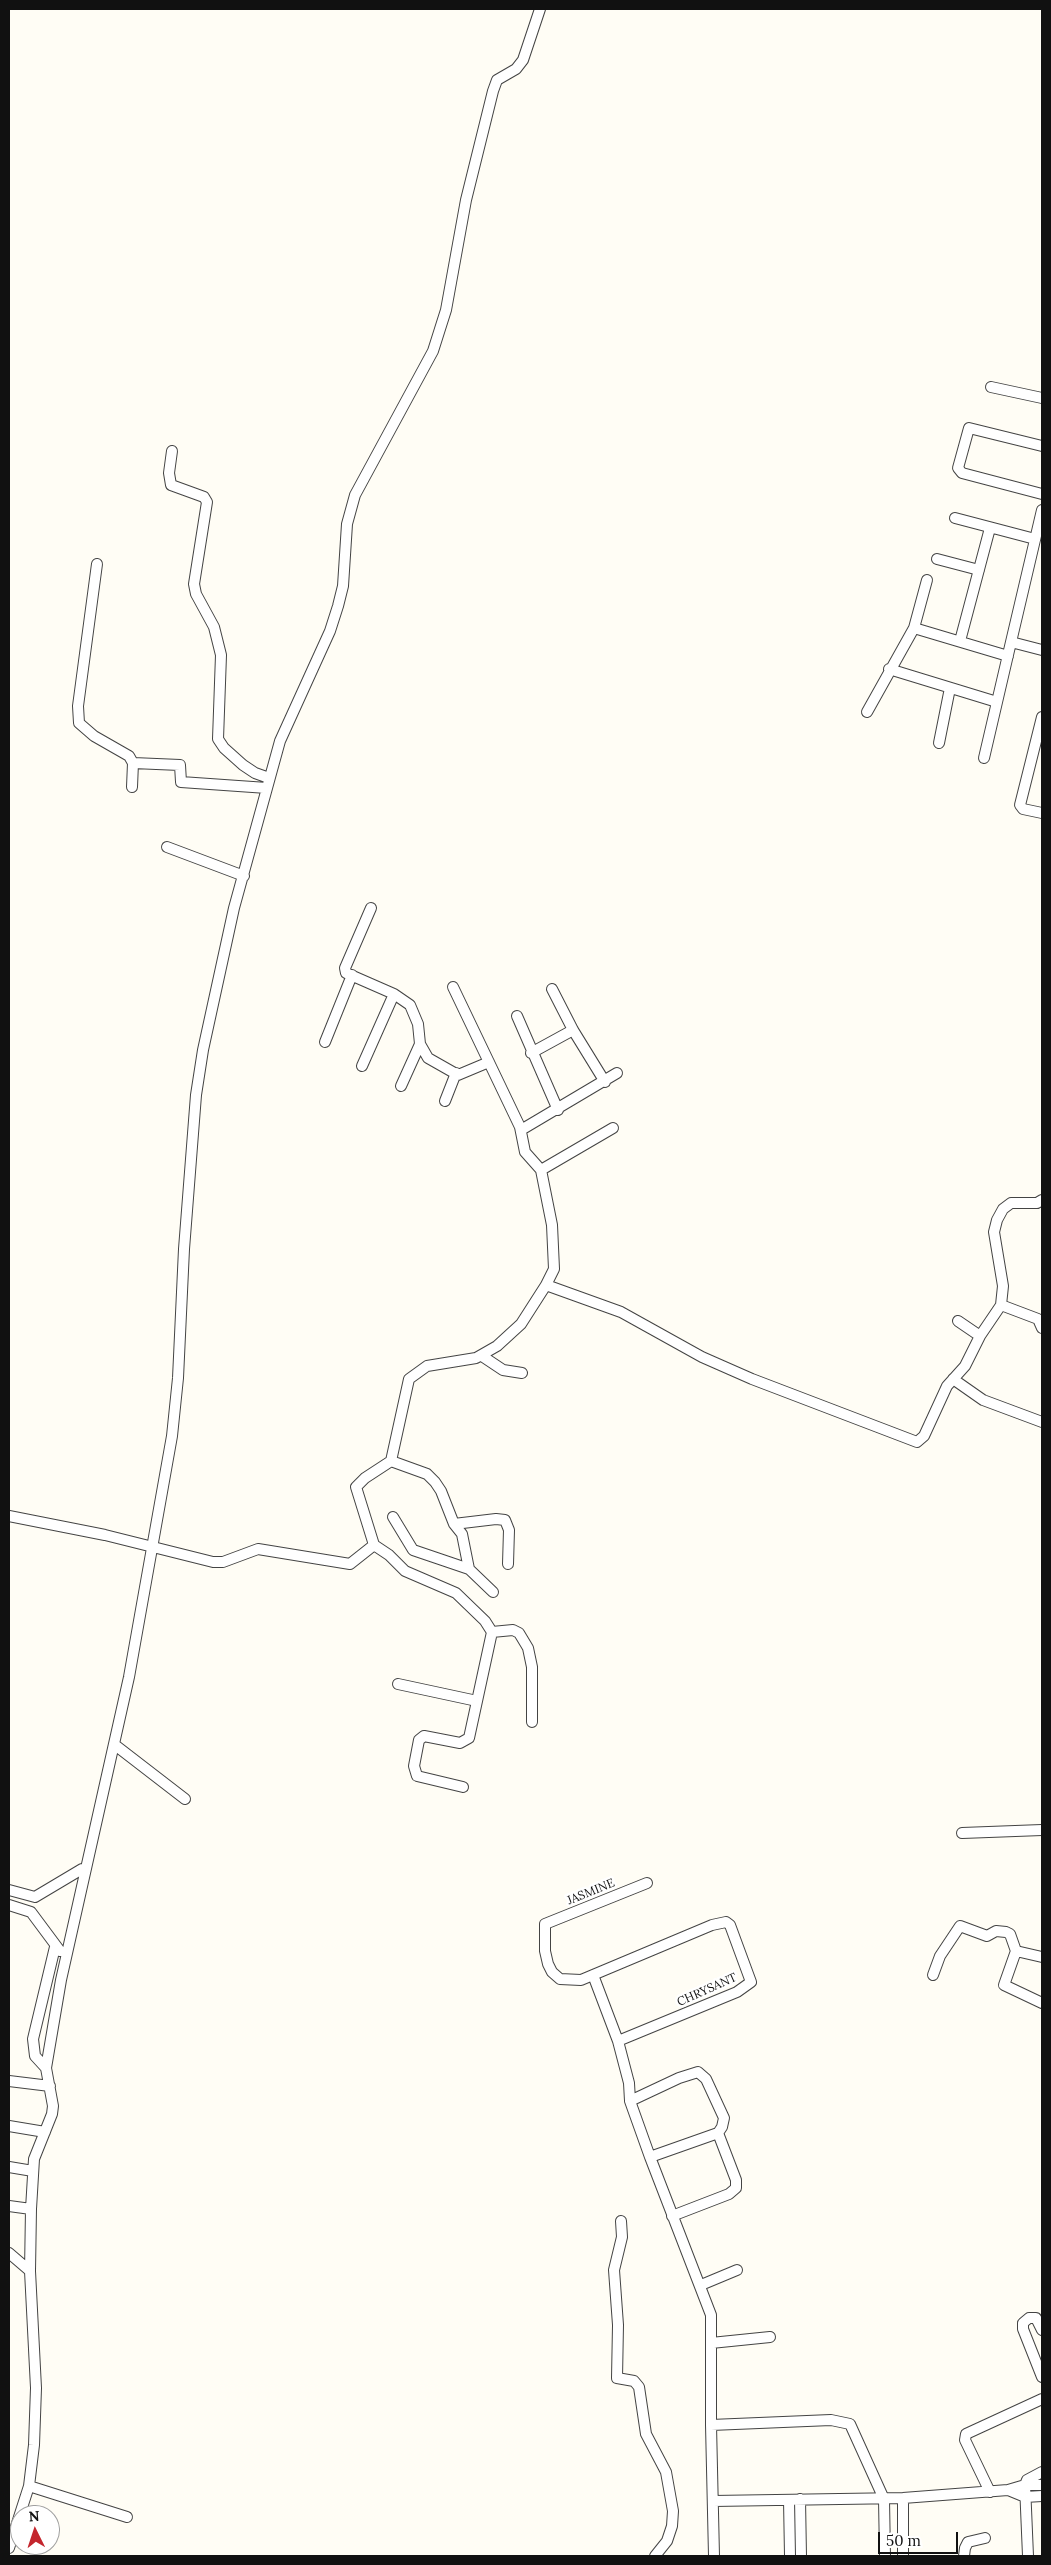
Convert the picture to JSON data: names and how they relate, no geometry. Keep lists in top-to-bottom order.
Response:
{
  "streets": {
    "street": ["JASMINE", "CHRYSANT"]
  },
  "crossings": [
    ["JASMINE", "CHRYSANT"]
  ],
  "scale_bar": "50 m",
  "north": "top"
}
